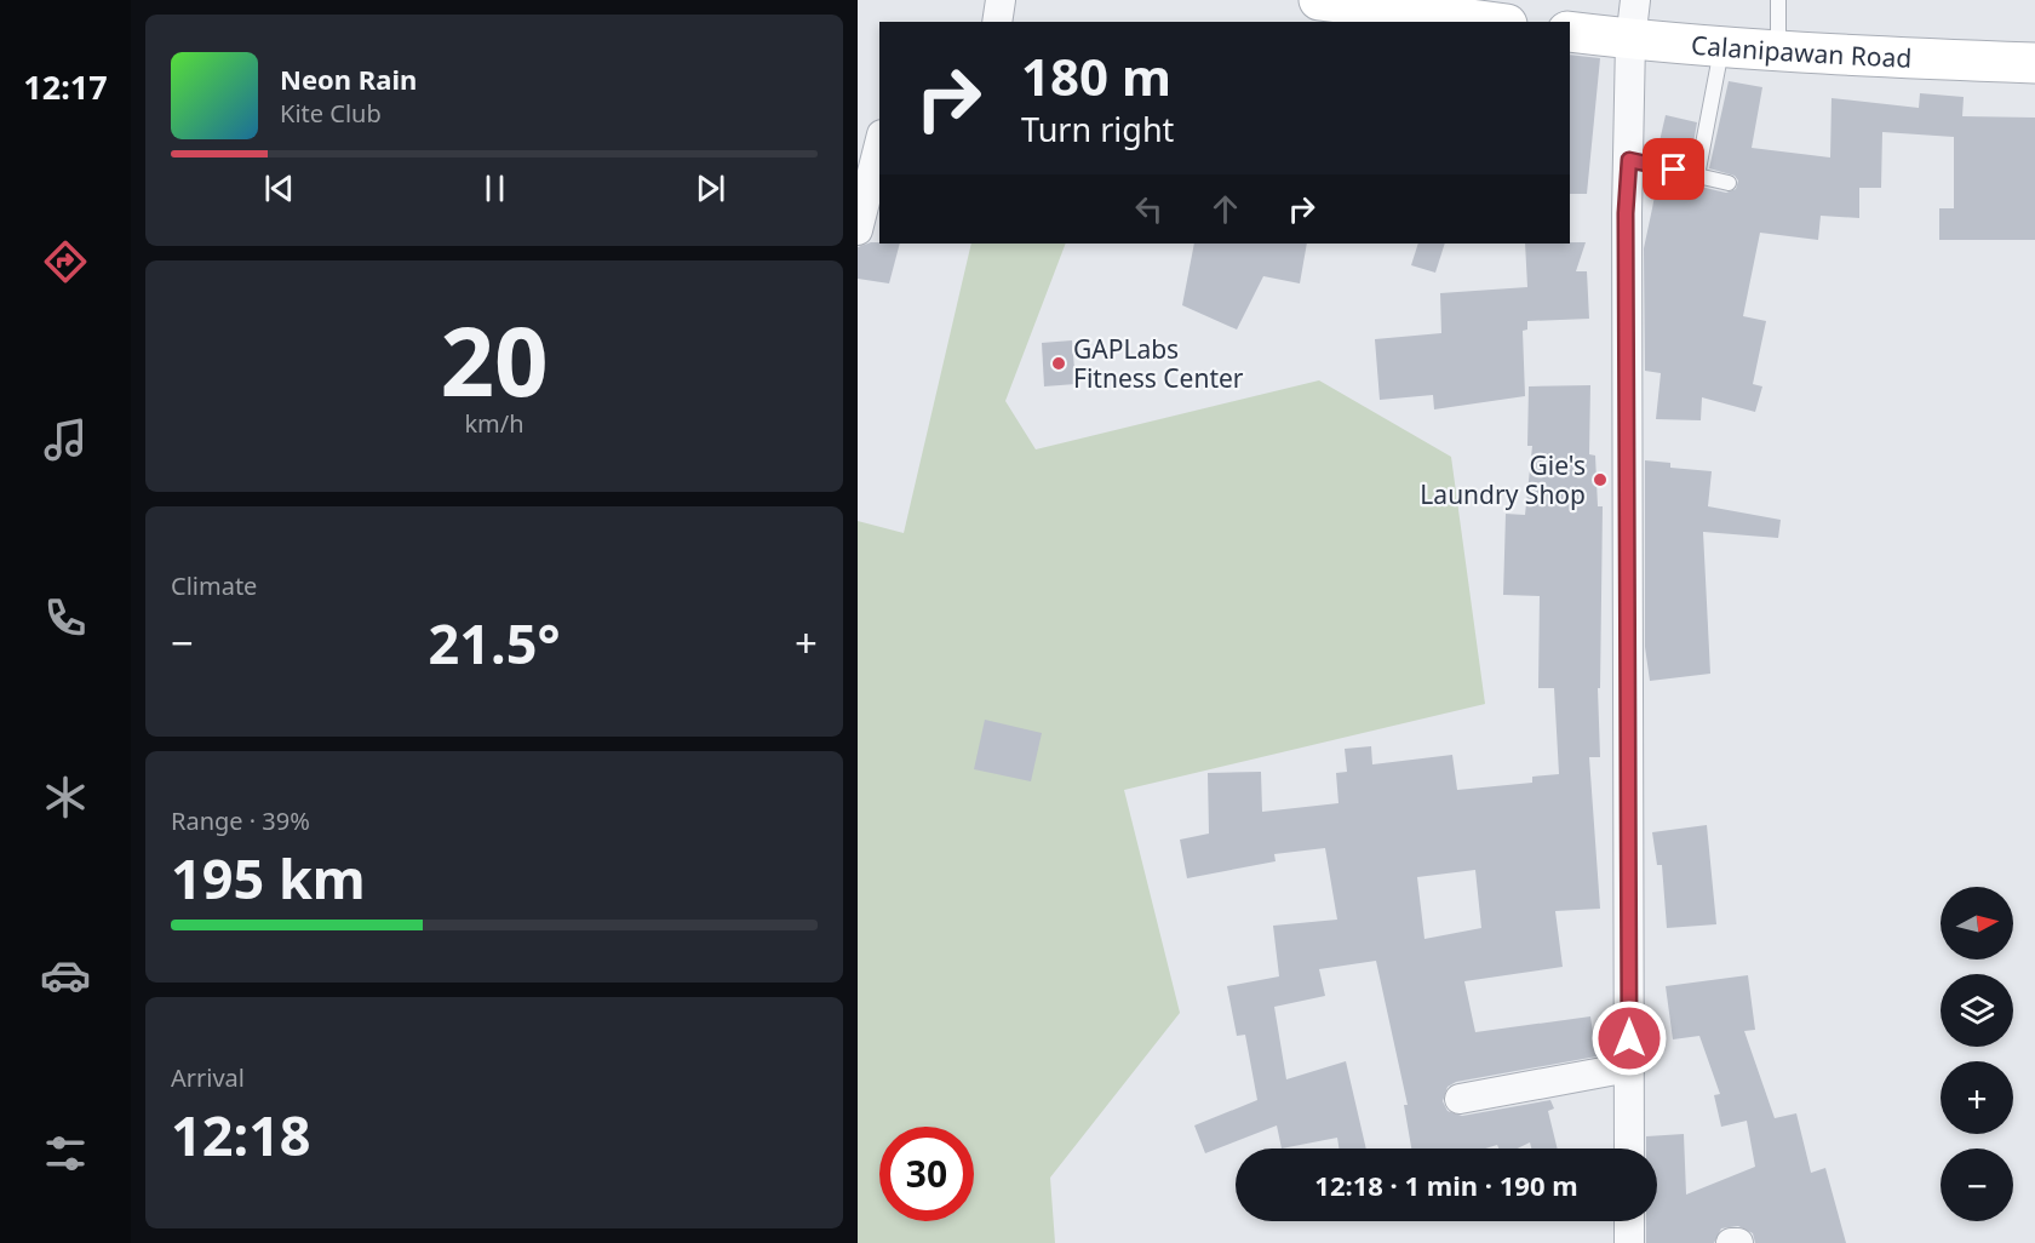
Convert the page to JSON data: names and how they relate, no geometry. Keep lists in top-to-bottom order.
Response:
{
  "streets": {
    "street": ["Calanipawan Road"]
  },
  "places": ["GAPLabs Fitness Center", "Gie's Laundry Shop"],
  "north": "right",
  "page": {
    "tabs": "12:17",
    "turn": ["180 m", "Turn right"],
    "song": ["Neon Rain", "Kite Club"],
    "tile": [
      ["20", "km/h"],
      "Climate",
      ["Range · 39%", "195 km"],
      ["Arrival", "12:18"]
    ],
    "heat": ["−", "21.5°", "+"],
    "map_buttons": ["+", "−"],
    "limit": "30",
    "trip": "12:18 · 1 min · 190 m"
  }
}
